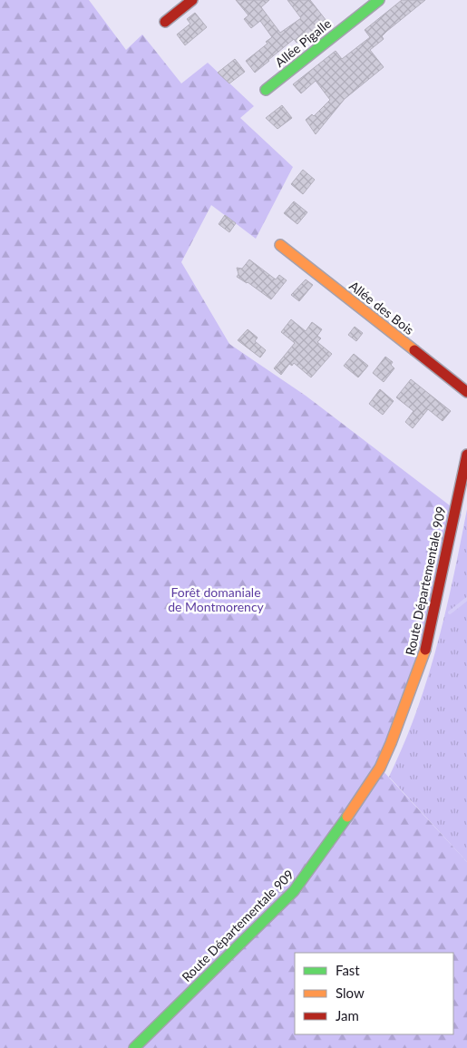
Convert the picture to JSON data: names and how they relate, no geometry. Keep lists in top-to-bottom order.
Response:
{
  "streets": {
    "main road": ["Allée Pigalle", "Allée des Bois", "Route Départementale 909"]
  },
  "parks": ["Forêt domaniale de Montmorency"],
  "legend": ["Fast", "Slow", "Jam"]
}
